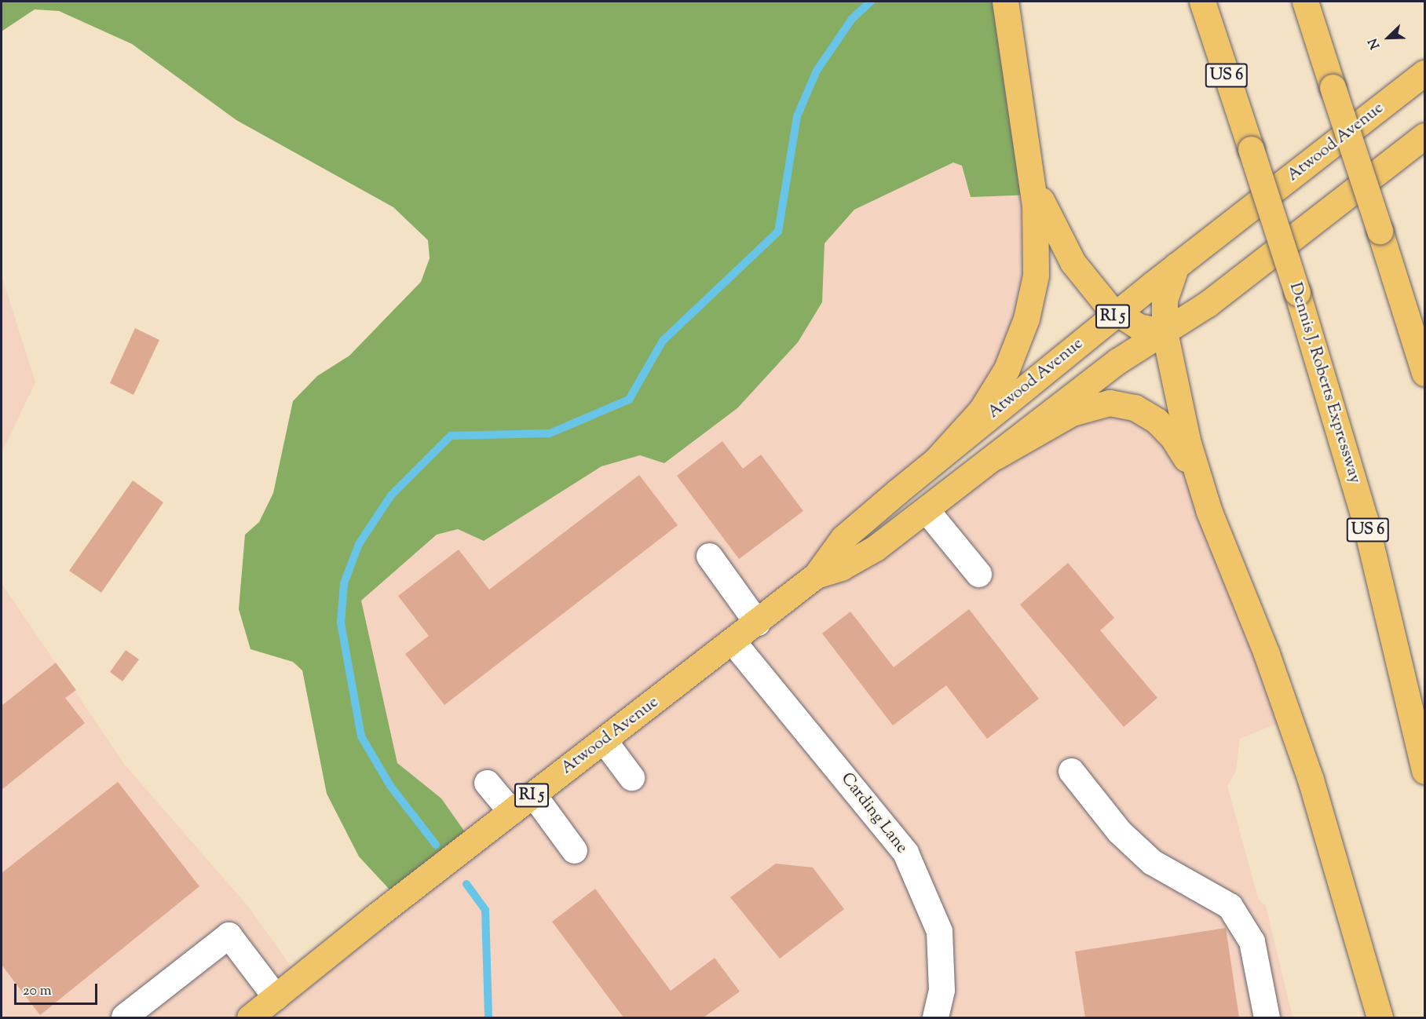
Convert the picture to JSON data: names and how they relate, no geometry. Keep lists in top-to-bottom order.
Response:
{
  "streets": {
    "main road": [
      "US 6",
      "Atwood Avenue",
      "RI 5",
      "Dennis J. Roberts Expressway"
    ],
    "street": ["Carding Lane"]
  },
  "crossings": [
    ["Atwood Avenue", "Carding Lane"]
  ],
  "scale_bar": "20 m",
  "north": "bottom left"
}
